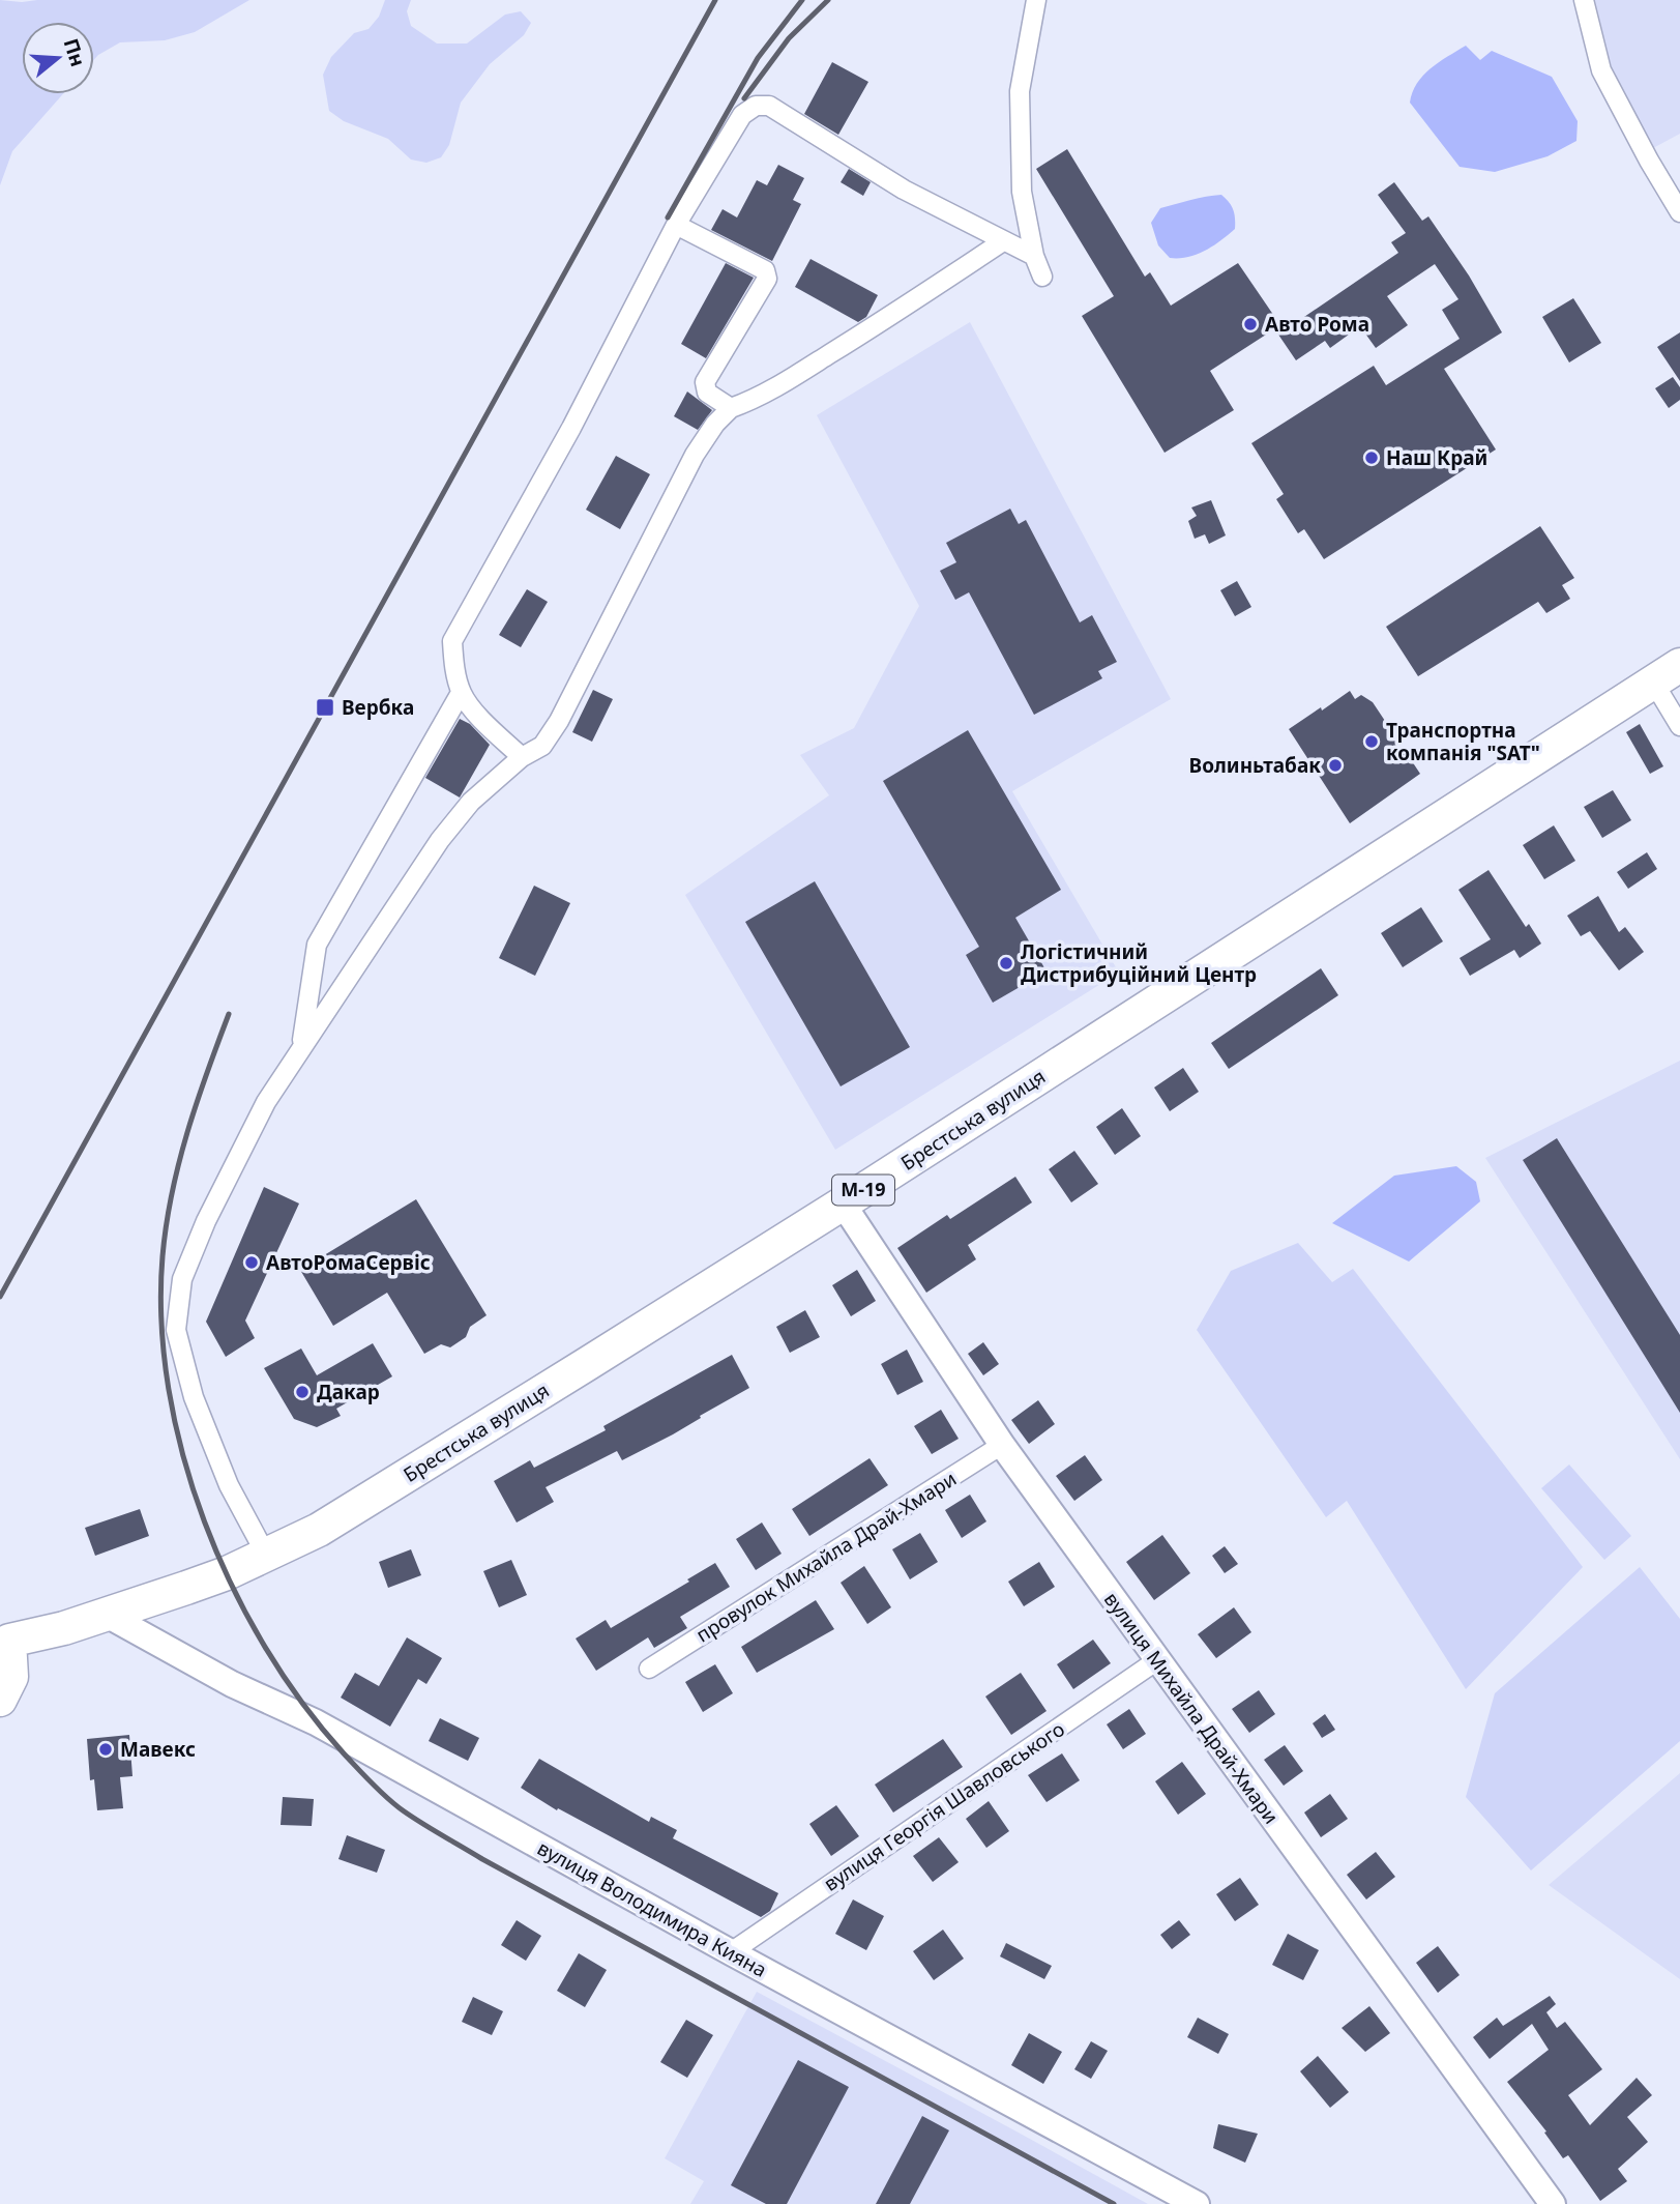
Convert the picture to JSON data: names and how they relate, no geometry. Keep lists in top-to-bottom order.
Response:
{
  "streets": {
    "highway": ["Брестська вулиця", "М-19"],
    "main road": ["вулиця Михайла Драй-Хмари", "вулиця Володимира Кияна"],
    "street": ["провулок Михайла Драй-Хмари", "вулиця Георгія Шавловського"]
  },
  "crossings": [
    ["Брестська вулиця", "вулиця Михайла Драй-Хмари"],
    ["Брестська вулиця", "вулиця Володимира Кияна"],
    ["провулок Михайла Драй-Хмари", "вулиця Михайла Драй-Хмари"],
    ["вулиця Михайла Драй-Хмари", "вулиця Георгія Шавловського"],
    ["вулиця Георгія Шавловського", "вулиця Володимира Кияна"]
  ],
  "places": {
    "other": [
      "Авто Рома",
      "Наш Край",
      "Транспортна компанія \"SAT\"",
      "Волиньтабак",
      "Логістичний Дистрибуційний Центр",
      "АвтоРомаСервіс",
      "Дакар",
      "Мавекс"
    ],
    "transit": ["Вербка"]
  },
  "north": "right"
}
